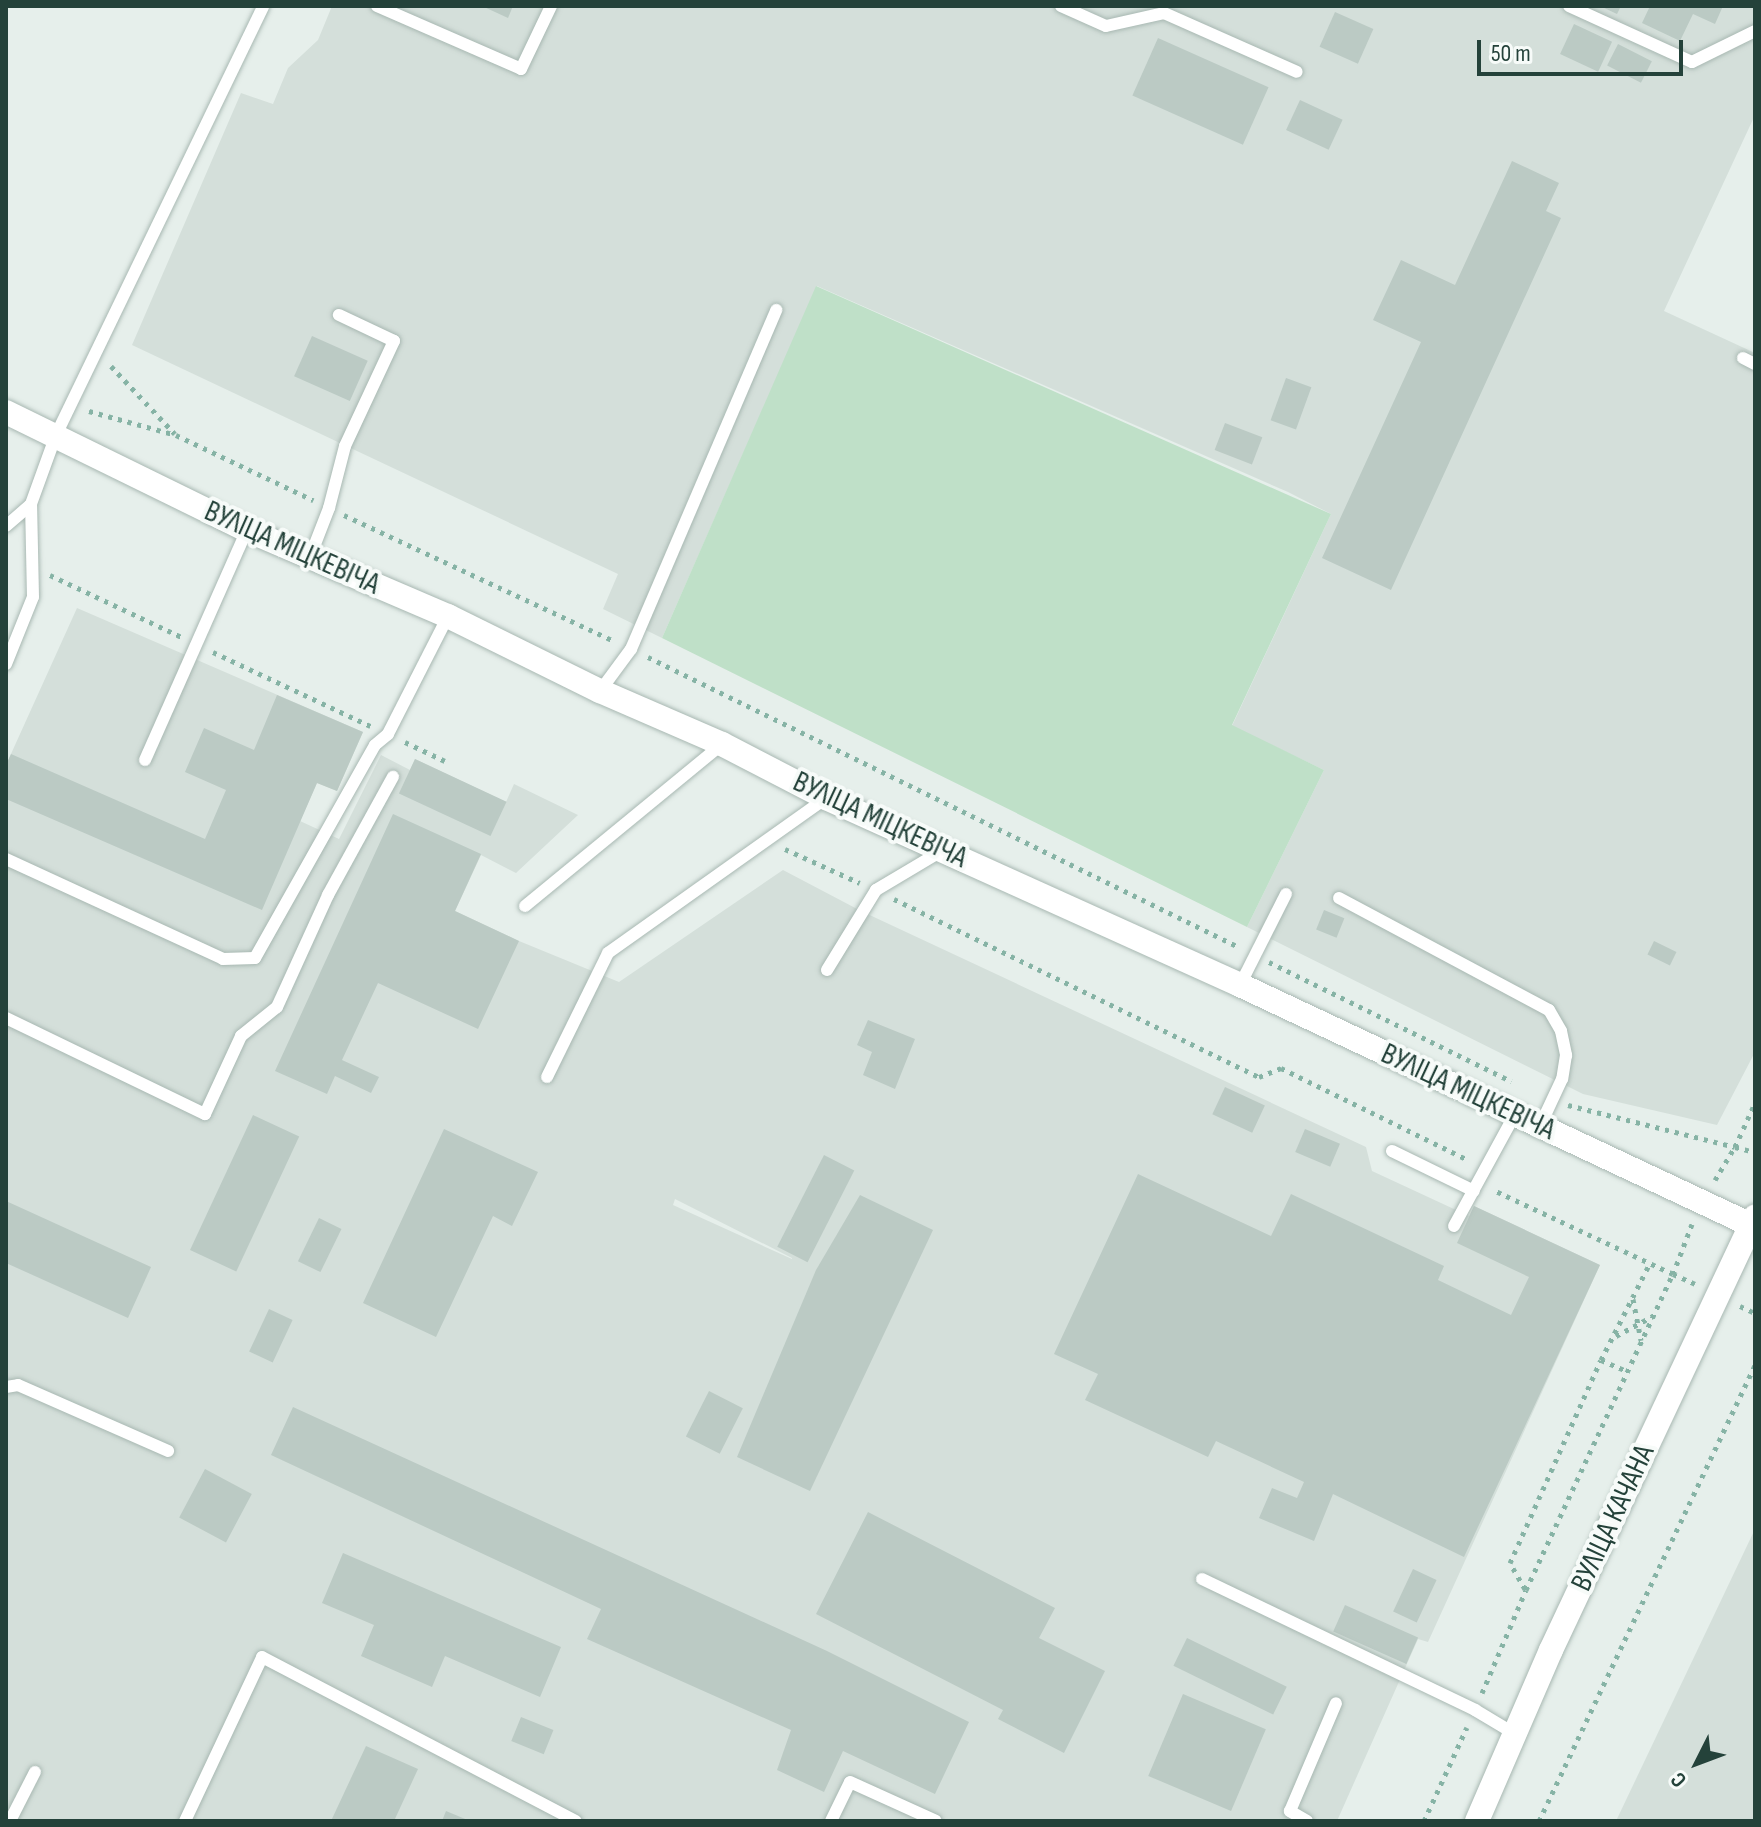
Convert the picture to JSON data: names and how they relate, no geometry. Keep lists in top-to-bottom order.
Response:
{
  "streets": {
    "street": ["ВУЛІЦА МІЦКЕВІЧА", "ВУЛІЦА КАЧАНА"]
  },
  "crossings": [
    ["ВУЛІЦА МІЦКЕВІЧА", "ВУЛІЦА КАЧАНА"]
  ],
  "scale_bar": "50 m",
  "north": "bottom left"
}
